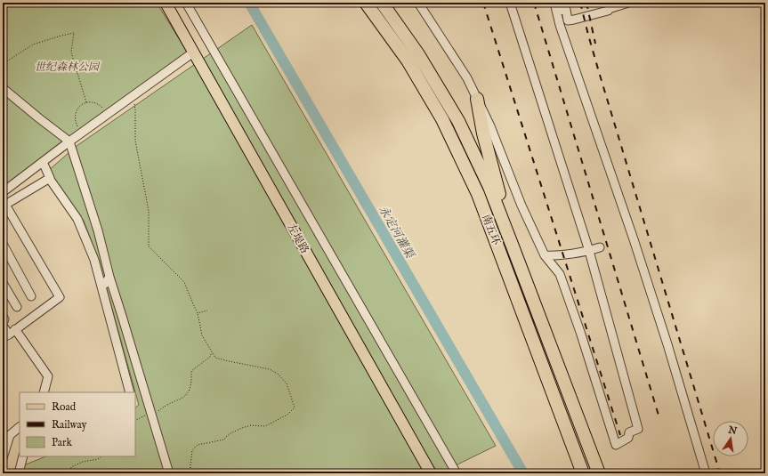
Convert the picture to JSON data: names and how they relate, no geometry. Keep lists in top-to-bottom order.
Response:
{
  "streets": {
    "highway": ["南五环"],
    "main road": ["左堤路"]
  },
  "water": ["永定河灌渠"],
  "parks": ["世纪森林公园"],
  "legend": ["Road", "Railway", "Park"],
  "north": "top"
}
